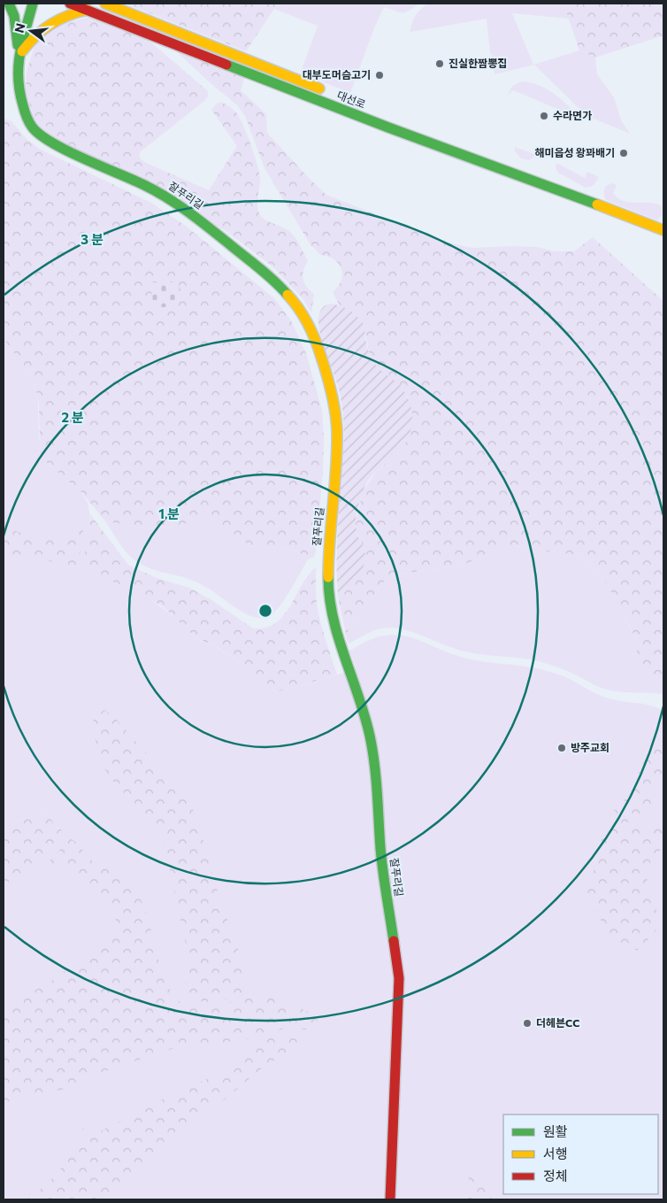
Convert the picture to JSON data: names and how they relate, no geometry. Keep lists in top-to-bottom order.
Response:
{
  "streets": {
    "street": ["대선로", "잘푸리길"]
  },
  "places": [
    "진실한짬뽕집",
    "대부도머슴고기",
    "수라면가",
    "해미읍성 왕꽈배기",
    "방주교회",
    "더헤븐CC"
  ],
  "legend": ["원활", "서행", "정체"],
  "north": "left",
  "rings": ["3 분", "2 분", "1 분"]
}
